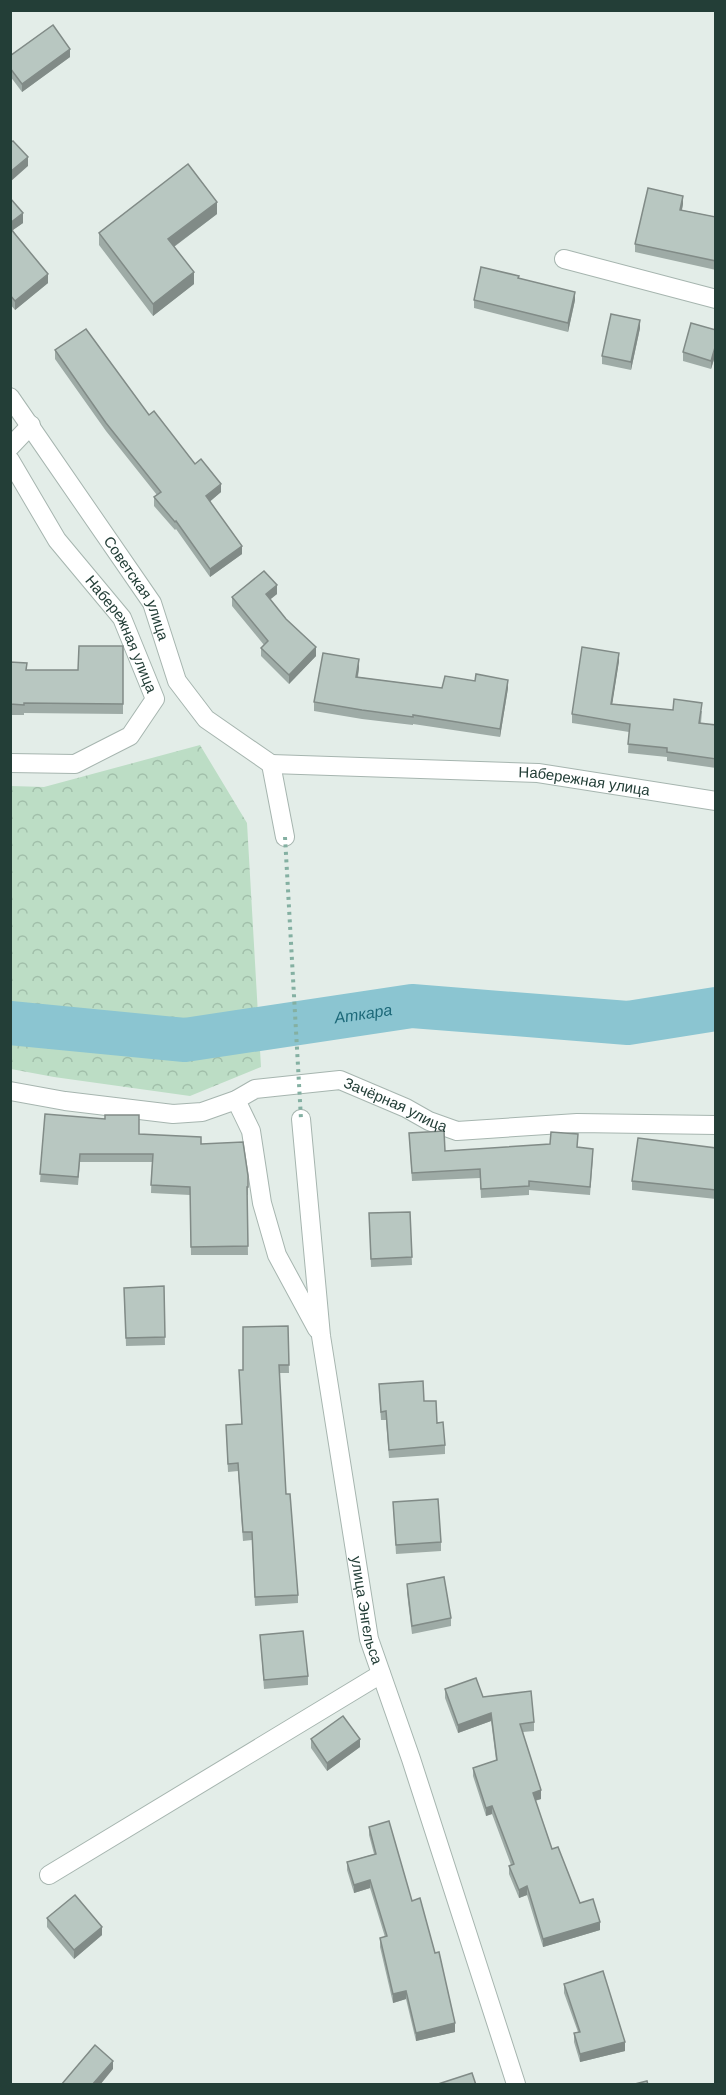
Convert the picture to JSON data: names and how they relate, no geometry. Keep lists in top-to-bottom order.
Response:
{
  "streets": {
    "street": [
      "Советская улица",
      "Набережная улица",
      "Зачёрная улица",
      "улица Энгельса"
    ]
  },
  "crossings": [
    ["Советская улица", "Набережная улица"]
  ],
  "water": ["Аткара"]
}
